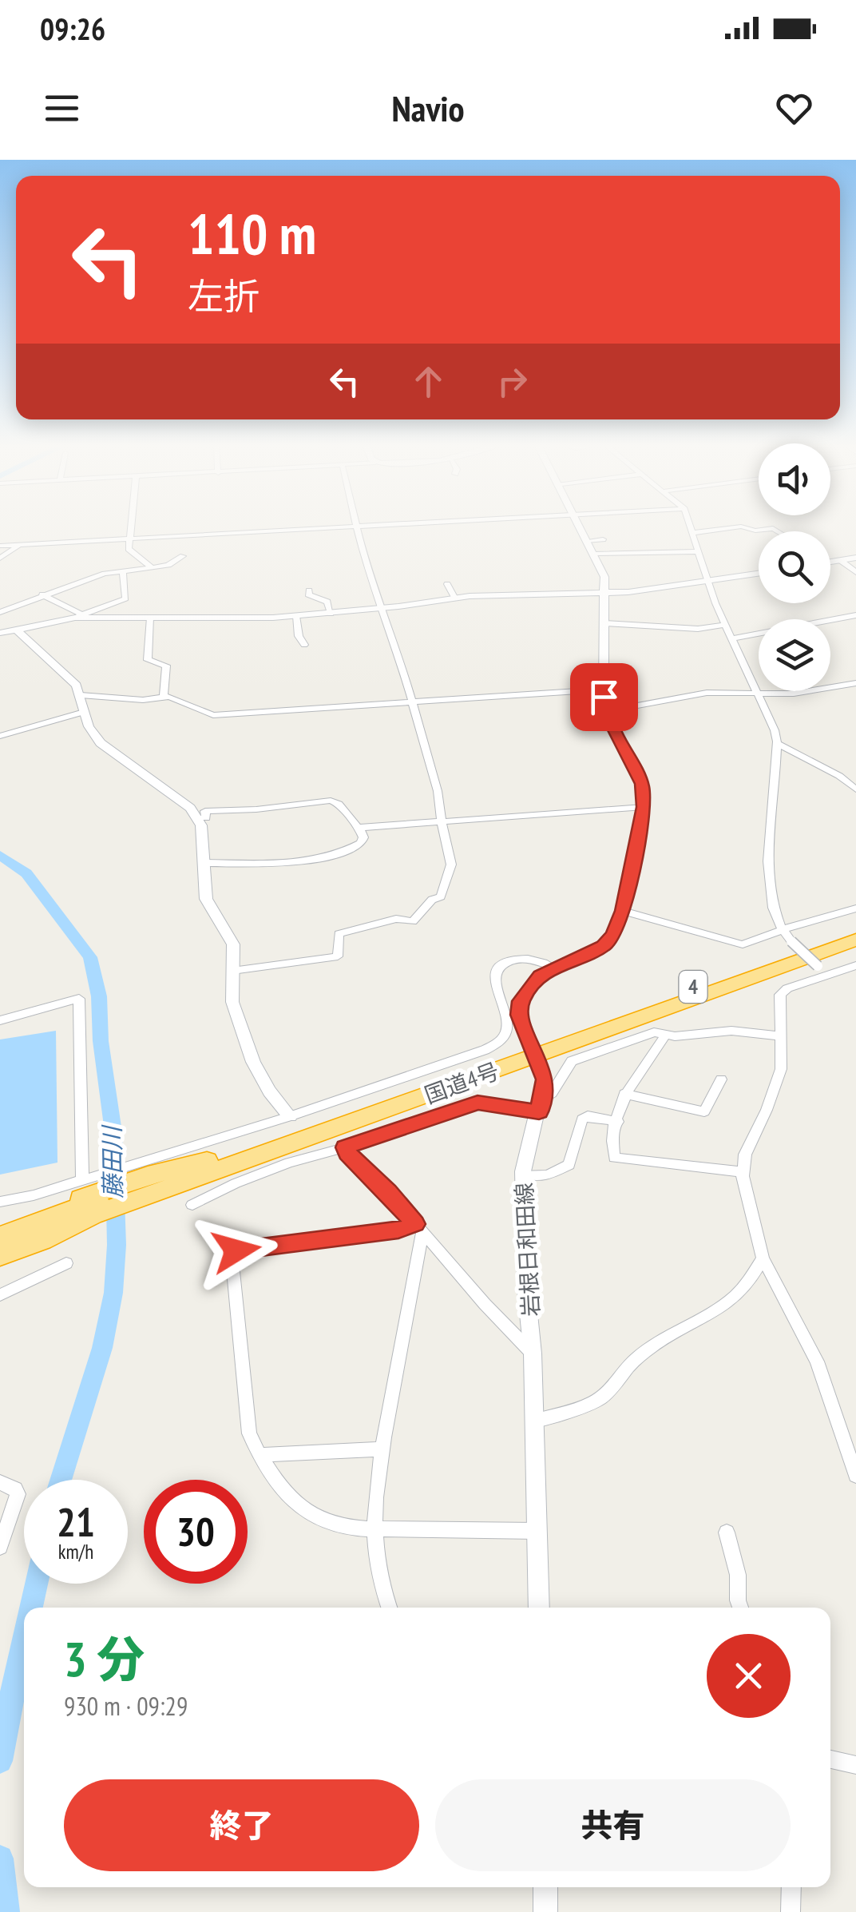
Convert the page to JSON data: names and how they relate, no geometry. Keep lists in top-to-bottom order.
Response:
{
  "streets": {
    "highway": ["4", "国道4号"],
    "street": ["岩根日和田線"]
  },
  "crossings": [
    ["国道4号", "岩根日和田線"]
  ],
  "water": ["藤田川"],
  "page": {
    "status": "09:26",
    "header": "Navio",
    "turn": ["110 m", "左折"],
    "speed": "21 km/h",
    "limit": "30",
    "heading": ["3 分", "930 m · 09:29"],
    "buttons": ["終了", "共有"]
  }
}
